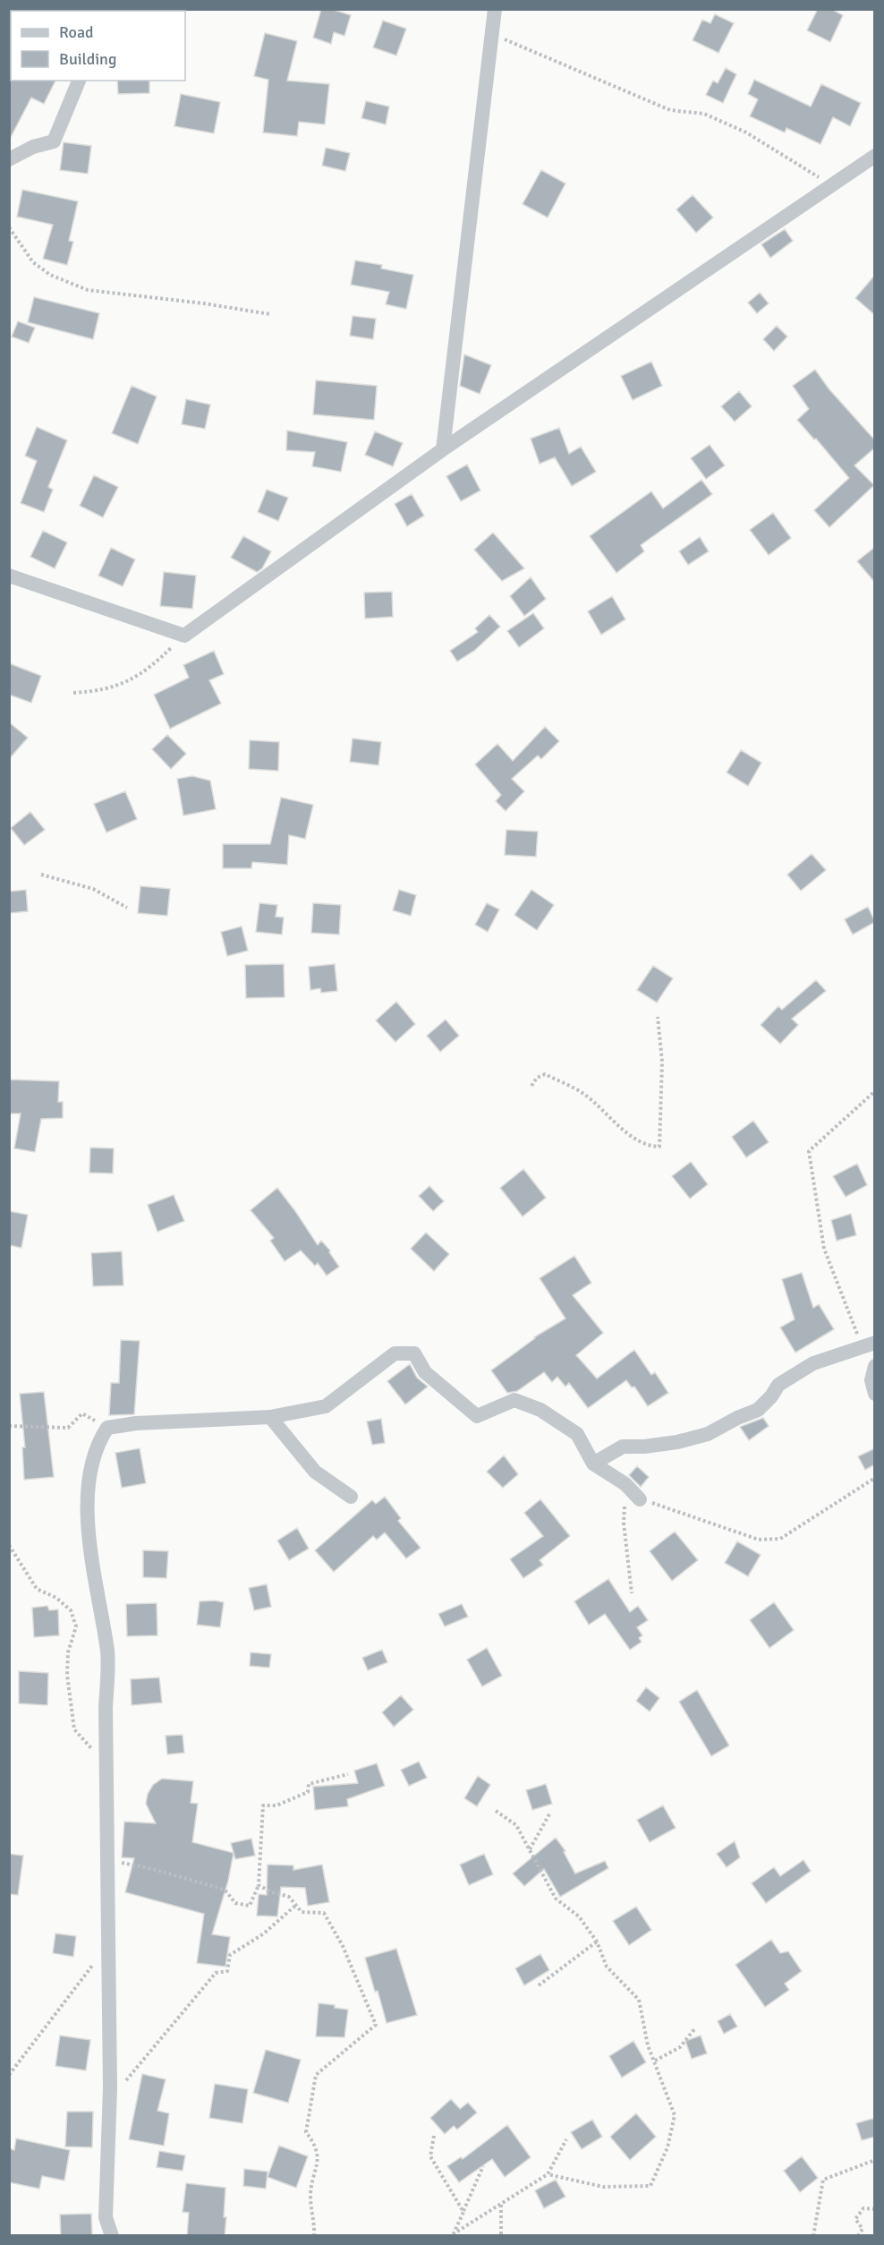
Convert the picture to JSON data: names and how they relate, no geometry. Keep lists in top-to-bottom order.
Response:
{
  "legend": ["Road", "Building"]
}
